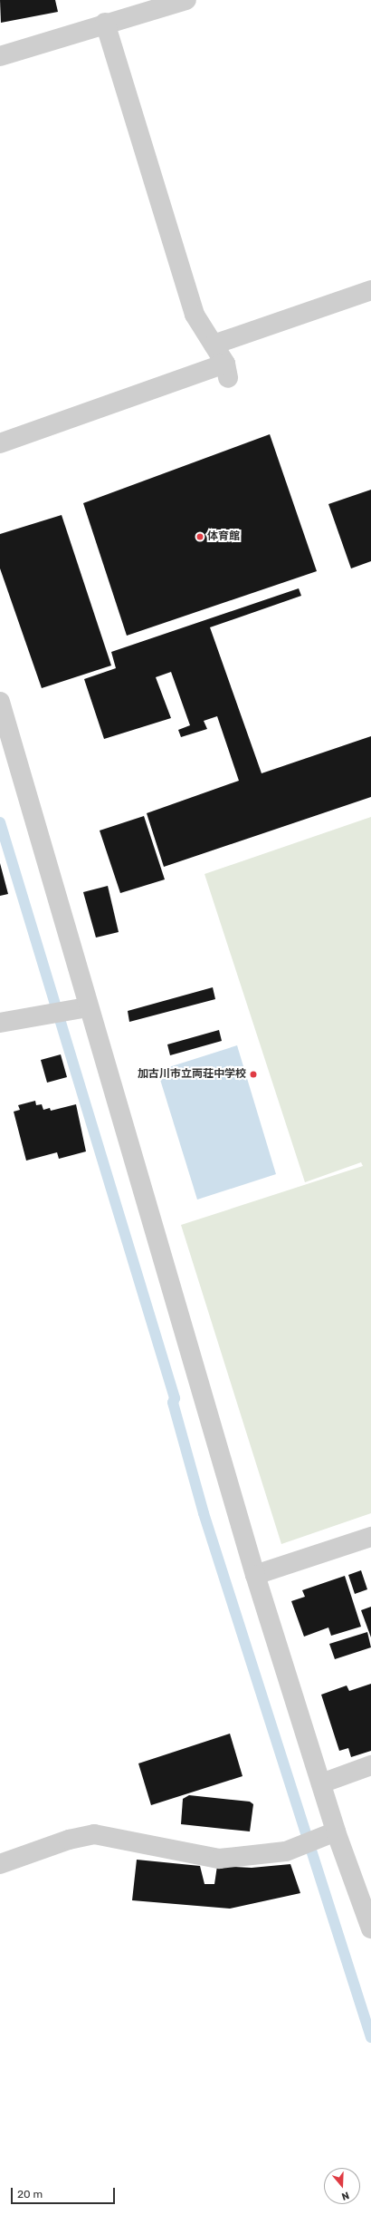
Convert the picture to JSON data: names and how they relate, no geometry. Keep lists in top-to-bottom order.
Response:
{
  "places": ["体育館", "加古川市立両荘中学校"],
  "scale_bar": "20 m",
  "north": "bottom"
}
